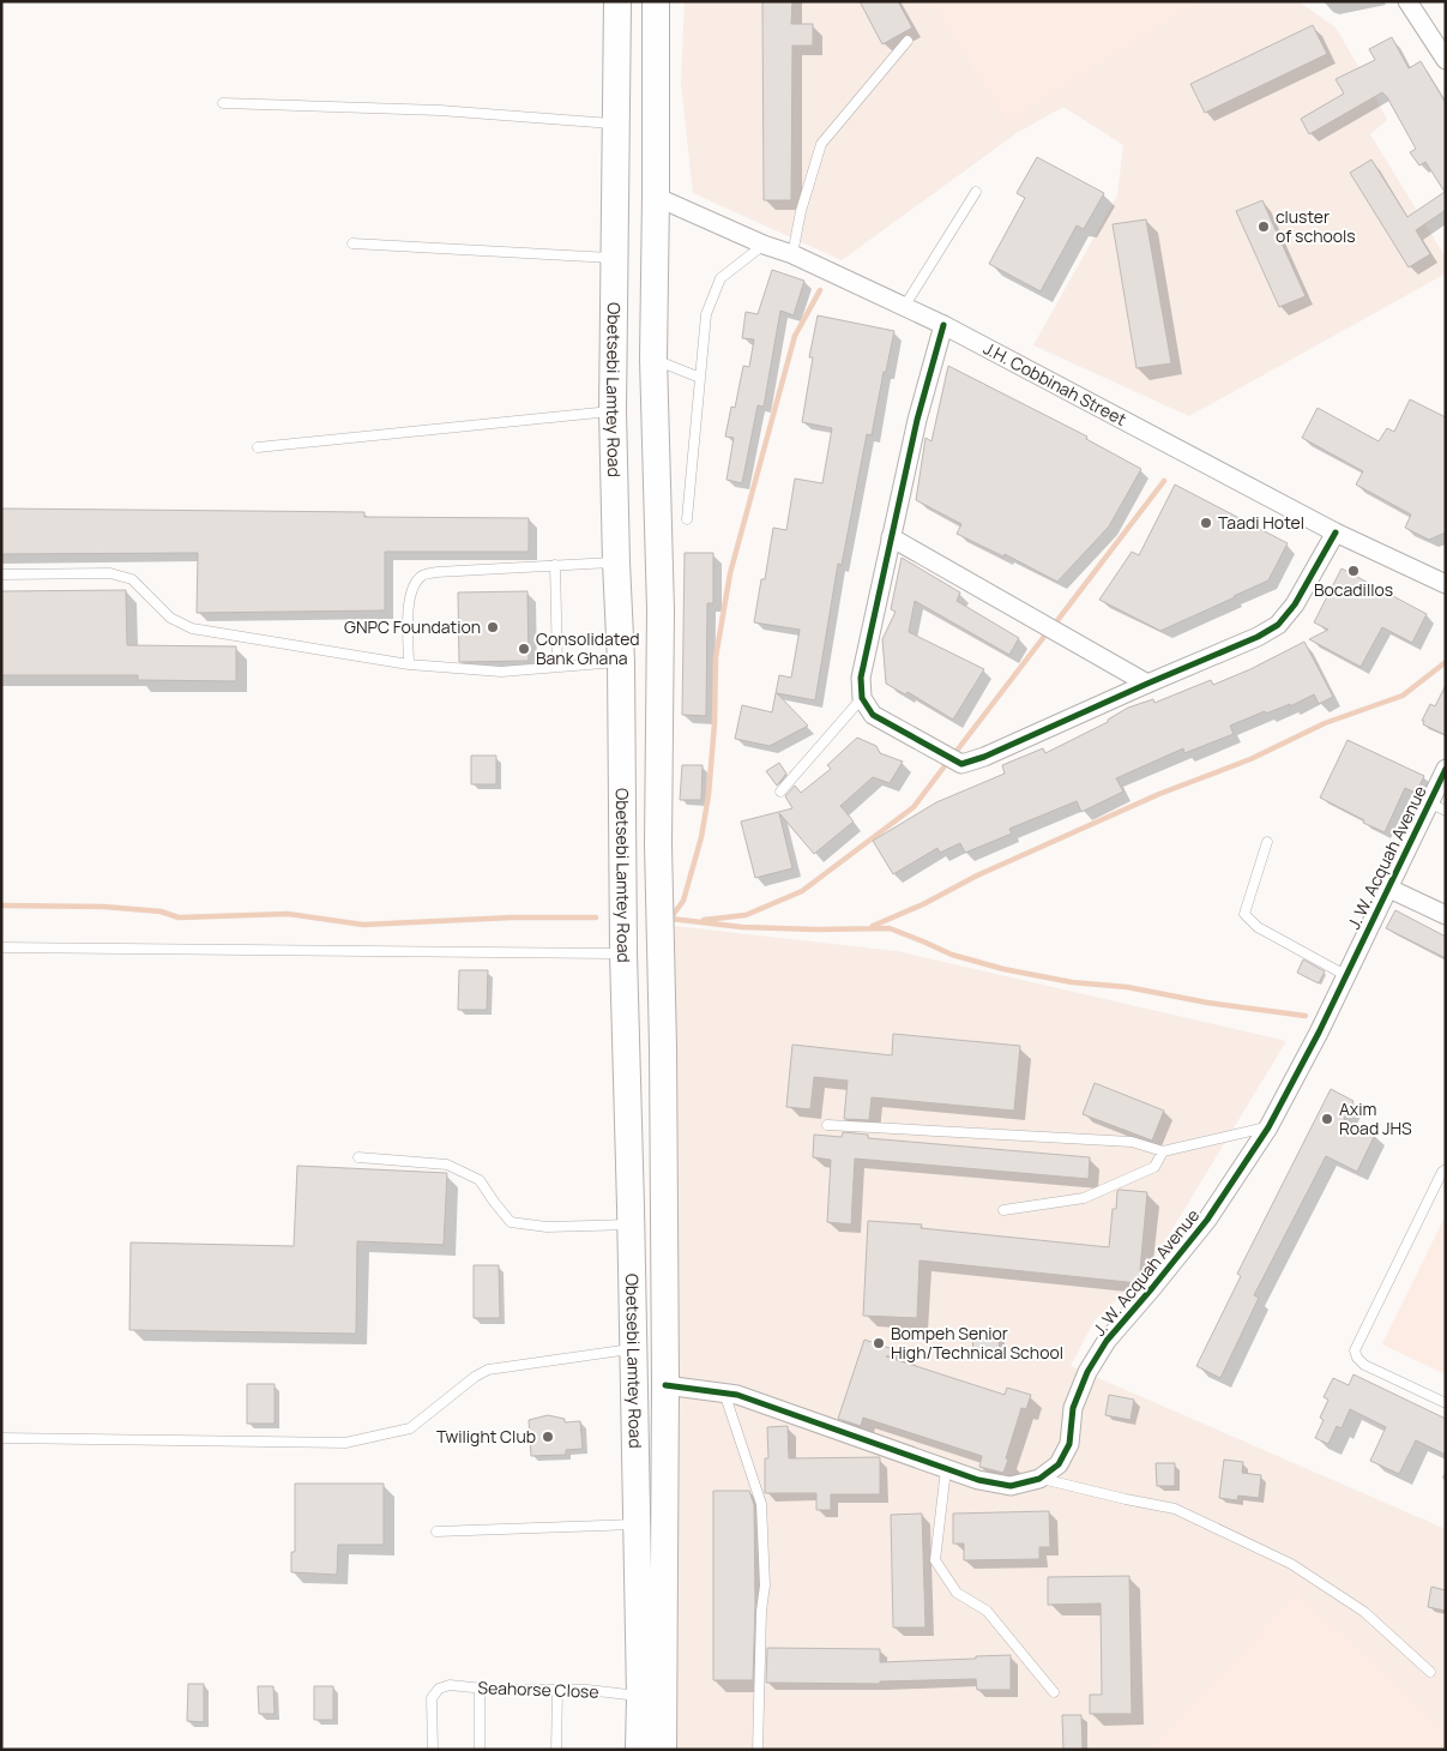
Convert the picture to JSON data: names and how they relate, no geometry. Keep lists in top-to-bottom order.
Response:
{
  "streets": {
    "main road": ["Obetsebi Lamtey Road"],
    "street": ["J.H. Cobbinah Street", "J. W. Acquah Avenue"],
    "lane": ["Seahorse Close"]
  },
  "crossings": [
    ["J.H. Cobbinah Street", "Obetsebi Lamtey Road"],
    ["Obetsebi Lamtey Road", "J. W. Acquah Avenue"],
    ["Obetsebi Lamtey Road", "Seahorse Close"]
  ],
  "places": [
    "cluster of schools",
    "Taadi Hotel",
    "Bocadillos",
    "GNPC Foundation",
    "Consolidated Bank Ghana",
    "Axim Road JHS",
    "Bompeh Senior High/Technical School",
    "Twilight Club"
  ]
}
